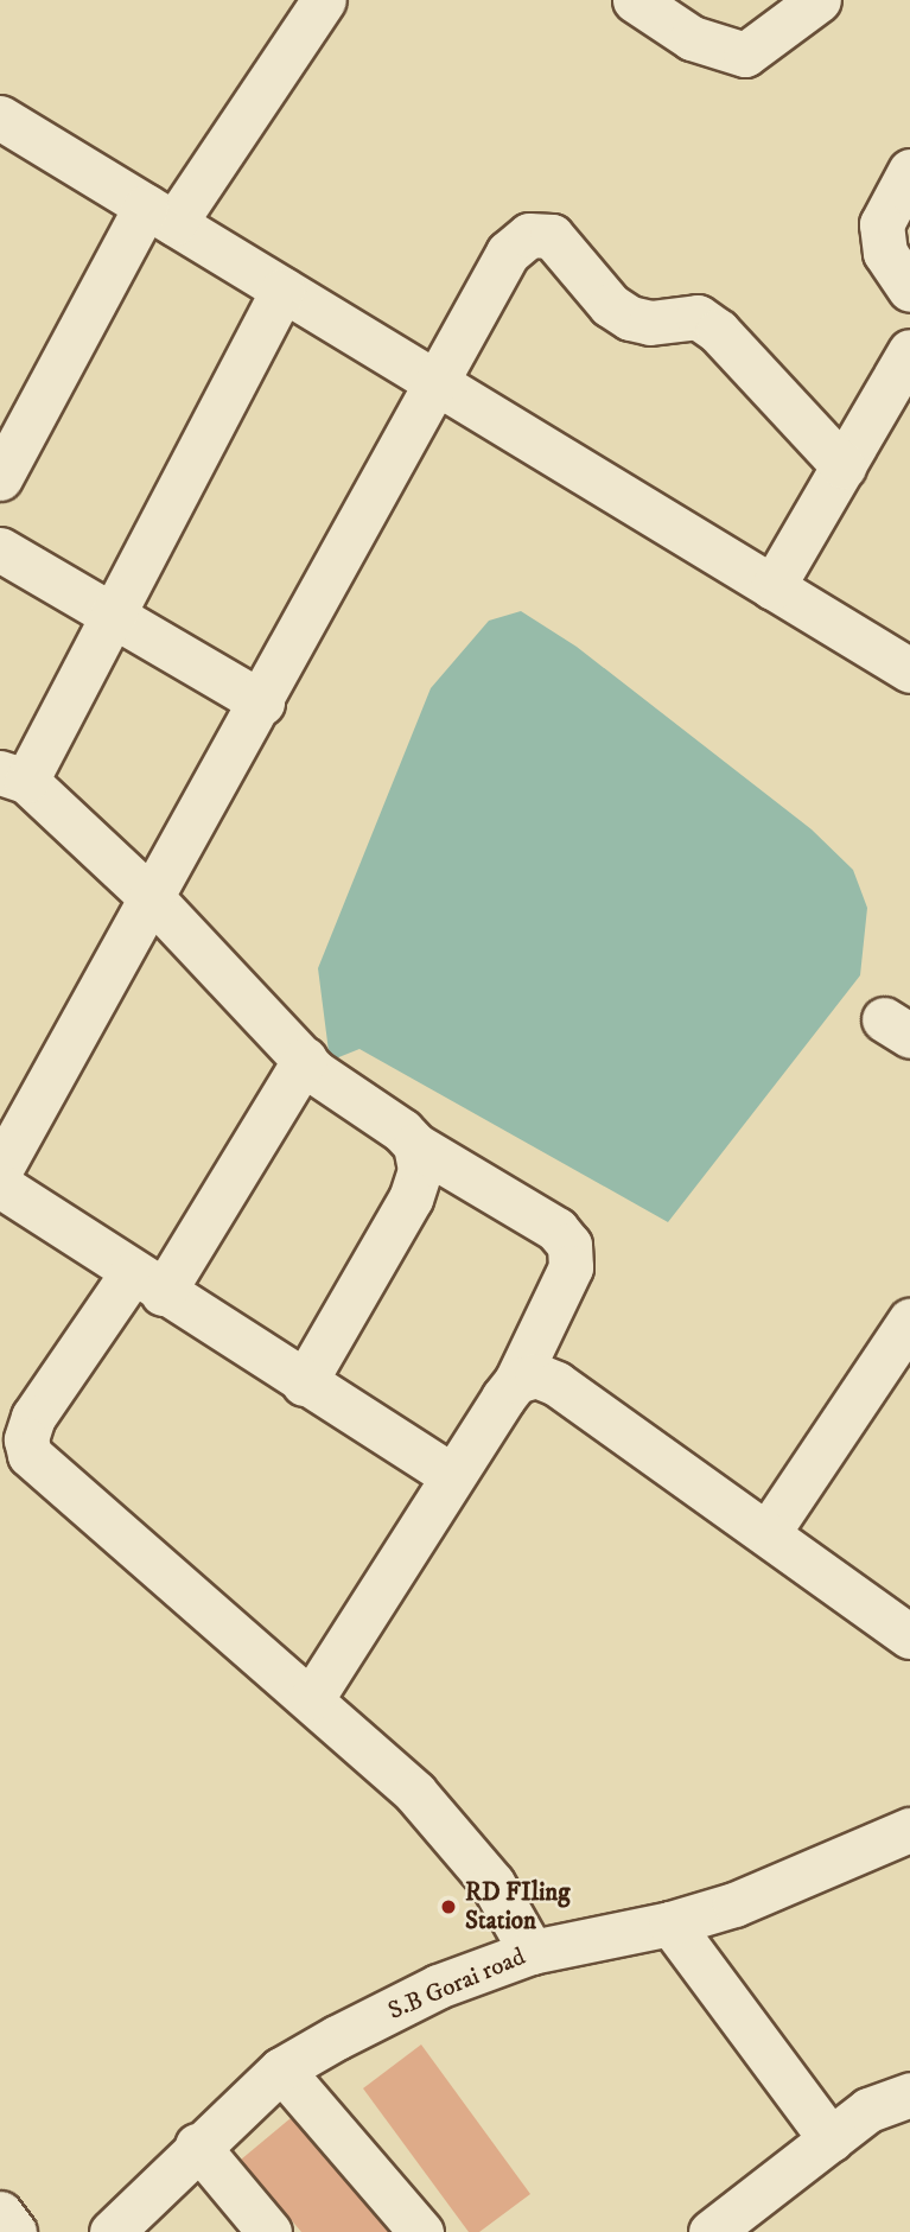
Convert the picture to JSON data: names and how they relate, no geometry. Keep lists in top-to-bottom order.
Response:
{
  "streets": {
    "street": ["S.B Gorai road"]
  },
  "places": ["RD FIling Station"]
}
